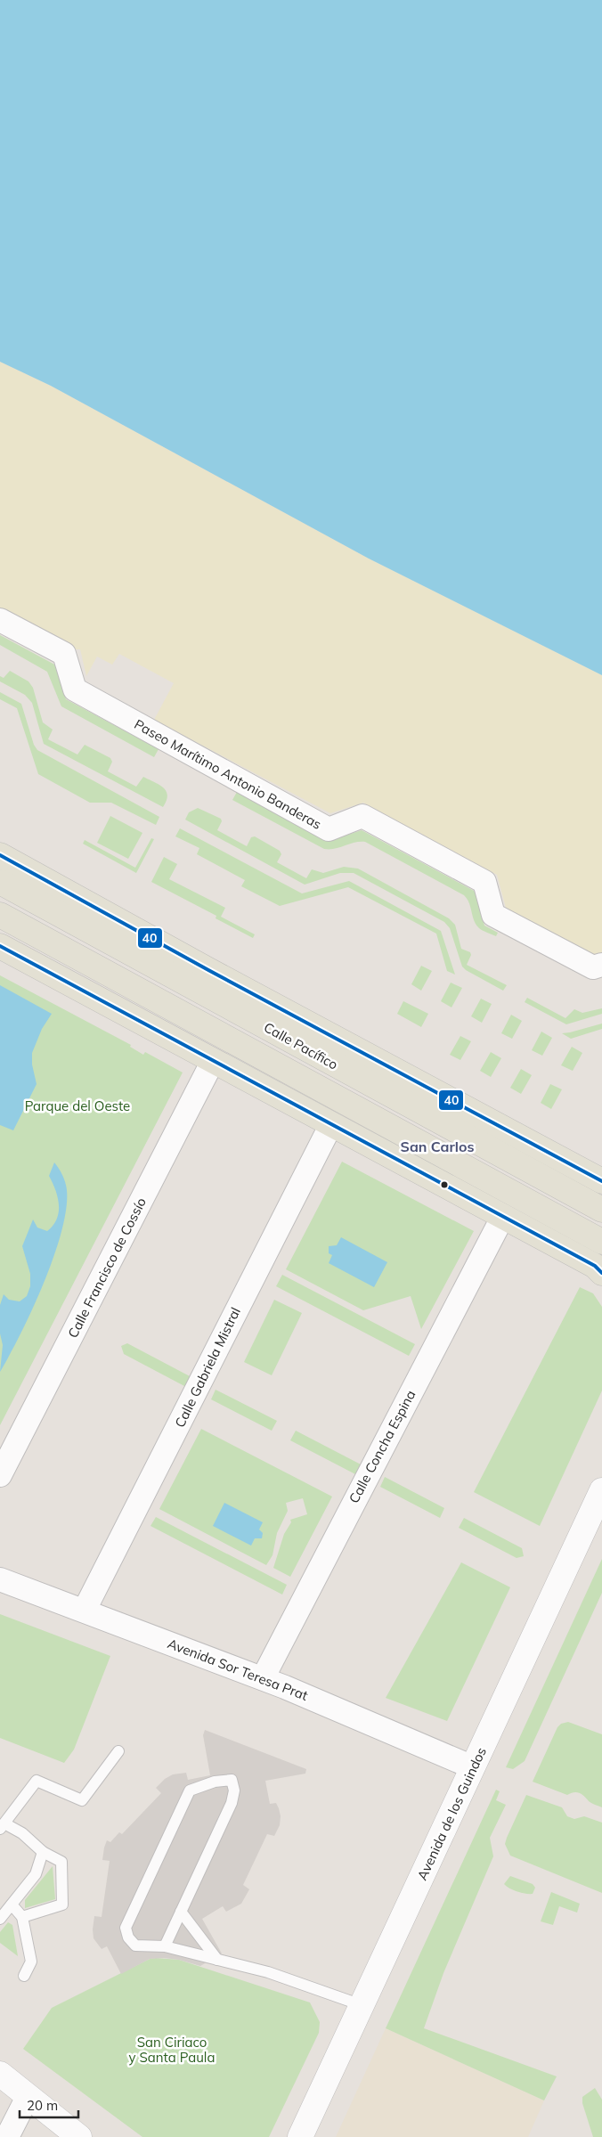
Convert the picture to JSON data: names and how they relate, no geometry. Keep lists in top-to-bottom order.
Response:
{
  "streets": {
    "main road": ["Calle Pacífico", "Avenida de los Guindos"],
    "street": [
      "Paseo Marítimo Antonio Banderas",
      "Calle Francisco de Cossío",
      "Calle Gabriela Mistral",
      "Calle Concha Espina",
      "Avenida Sor Teresa Prat"
    ]
  },
  "crossings": [
    ["Calle Gabriela Mistral", "Avenida Sor Teresa Prat"],
    ["Calle Concha Espina", "Avenida Sor Teresa Prat"],
    ["Avenida Sor Teresa Prat", "Avenida de los Guindos"]
  ],
  "districts": ["San Carlos"],
  "parks": ["Parque del Oeste", "San Ciriaco y Santa Paula"],
  "lines": ["transit line 40"],
  "scale_bar": "20 m"
}
